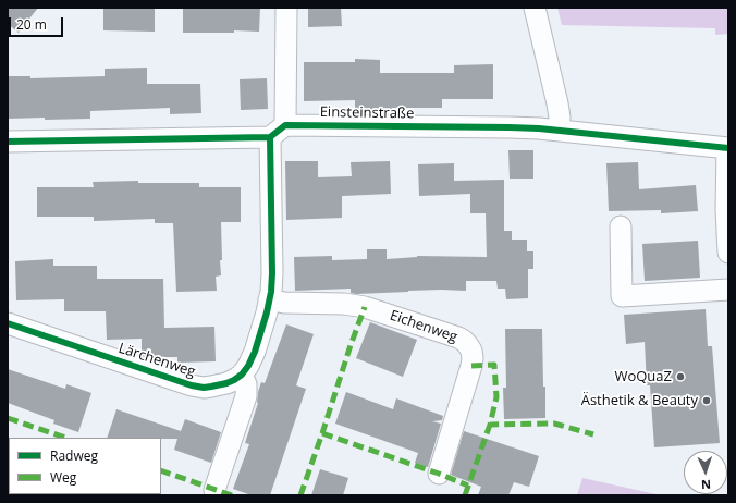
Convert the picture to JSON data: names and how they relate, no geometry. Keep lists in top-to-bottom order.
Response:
{
  "streets": {
    "street": ["Einsteinstraße", "Eichenweg", "Lärchenweg"]
  },
  "places": ["WoQuaZ", "Ästhetik & Beauty"],
  "legend": ["Radweg", "Weg"],
  "scale_bar": "20 m",
  "north": "bottom"
}
